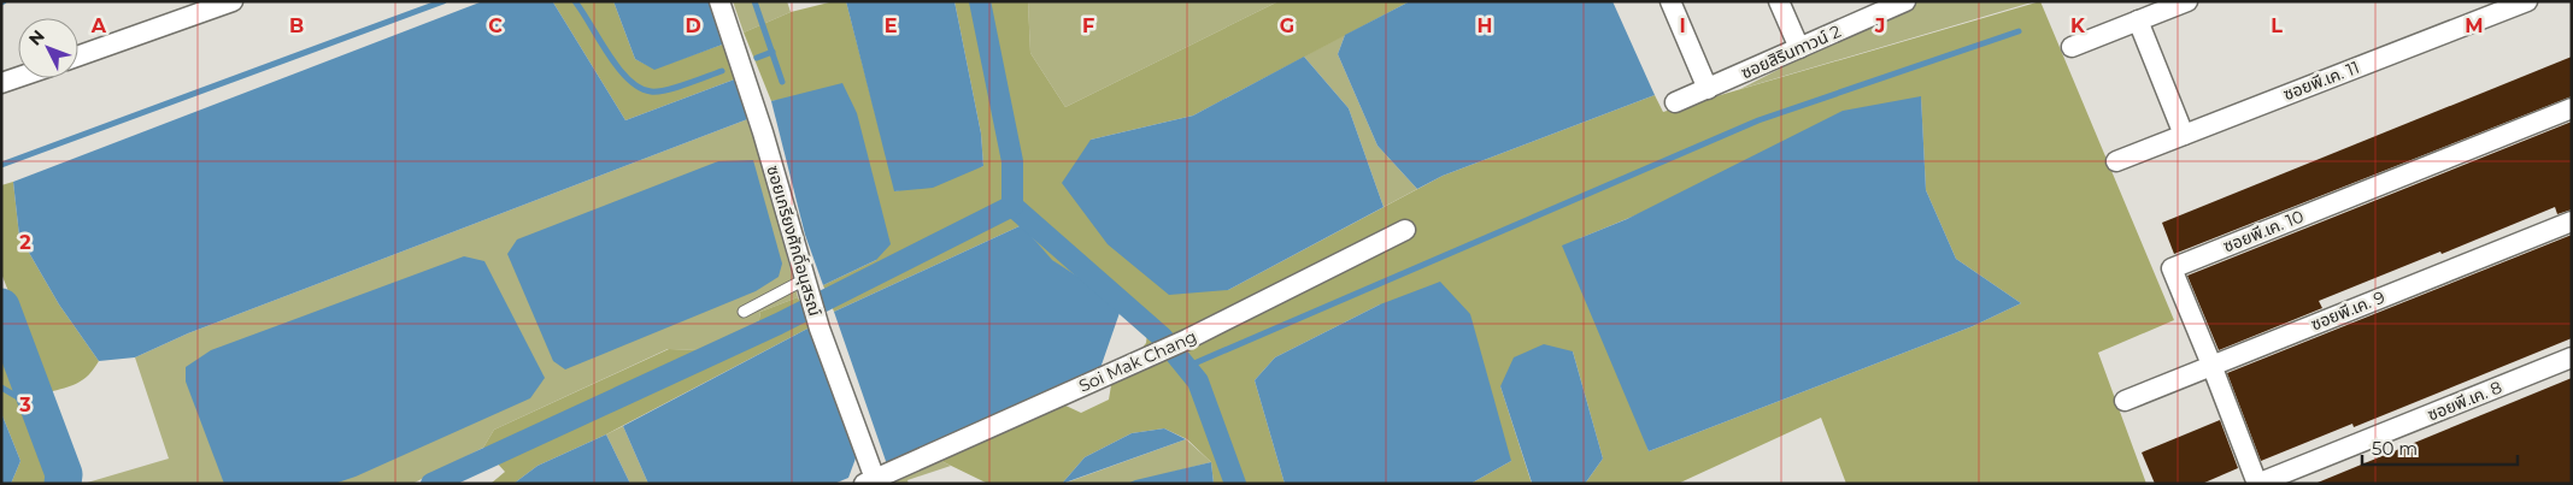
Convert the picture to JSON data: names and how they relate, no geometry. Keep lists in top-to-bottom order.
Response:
{
  "streets": {
    "street": [
      "ซอยสิรินทาวน์ 2",
      "ซอยพี.เค. 11",
      "ซอยพี.เค. 10",
      "ซอยเกรียงศักดิ์อนุสรณ์",
      "ซอยพี.เค. 9",
      "Soi Mak Chang",
      "ซอยพี.เค. 8"
    ]
  },
  "crossings": [
    ["ซอยพี.เค. 10", "ซอยพี.เค. 9"],
    ["ซอยพี.เค. 10", "ซอยพี.เค. 8"],
    ["ซอยเกรียงศักดิ์อนุสรณ์", "Soi Mak Chang"]
  ],
  "scale_bar": "50 m",
  "north": "top left",
  "grid": {
    "columns": [
      "A",
      "B",
      "C",
      "D",
      "E",
      "F",
      "G",
      "H",
      "I",
      "J",
      "K",
      "L",
      "M"
    ],
    "rows": ["2", "3"]
  }
}
